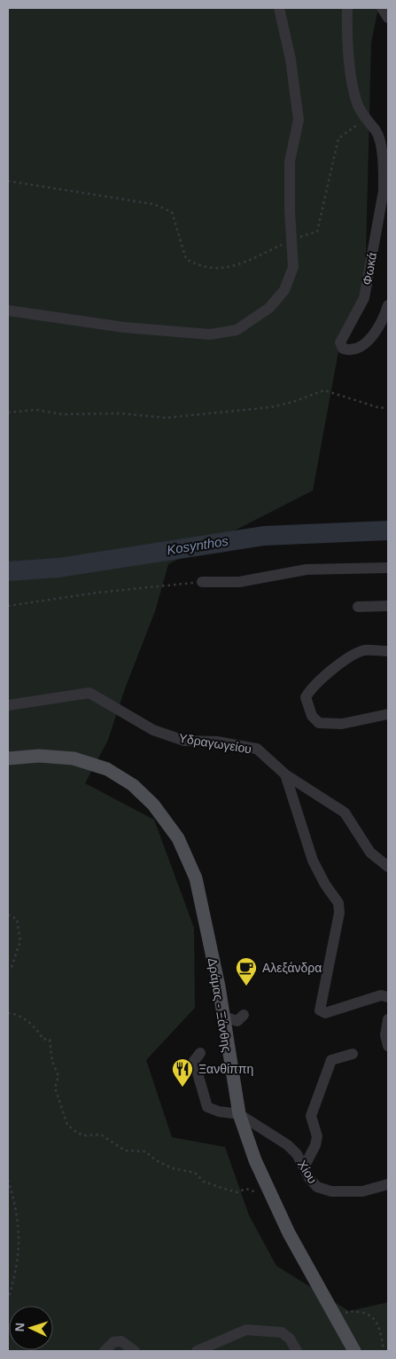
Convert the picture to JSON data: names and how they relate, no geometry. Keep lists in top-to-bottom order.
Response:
{
  "streets": {
    "main road": ["Δράμας - Ξάνθης"],
    "street": ["Φωκά", "Υδραγωγείου", "Χίου"]
  },
  "crossings": [
    ["Δράμας - Ξάνθης", "Χίου"]
  ],
  "water": ["Kosynthos"],
  "places": {
    "cafe": ["Αλεξάνδρα"],
    "restaurant": ["Ξανθίππη"]
  },
  "north": "left"
}
